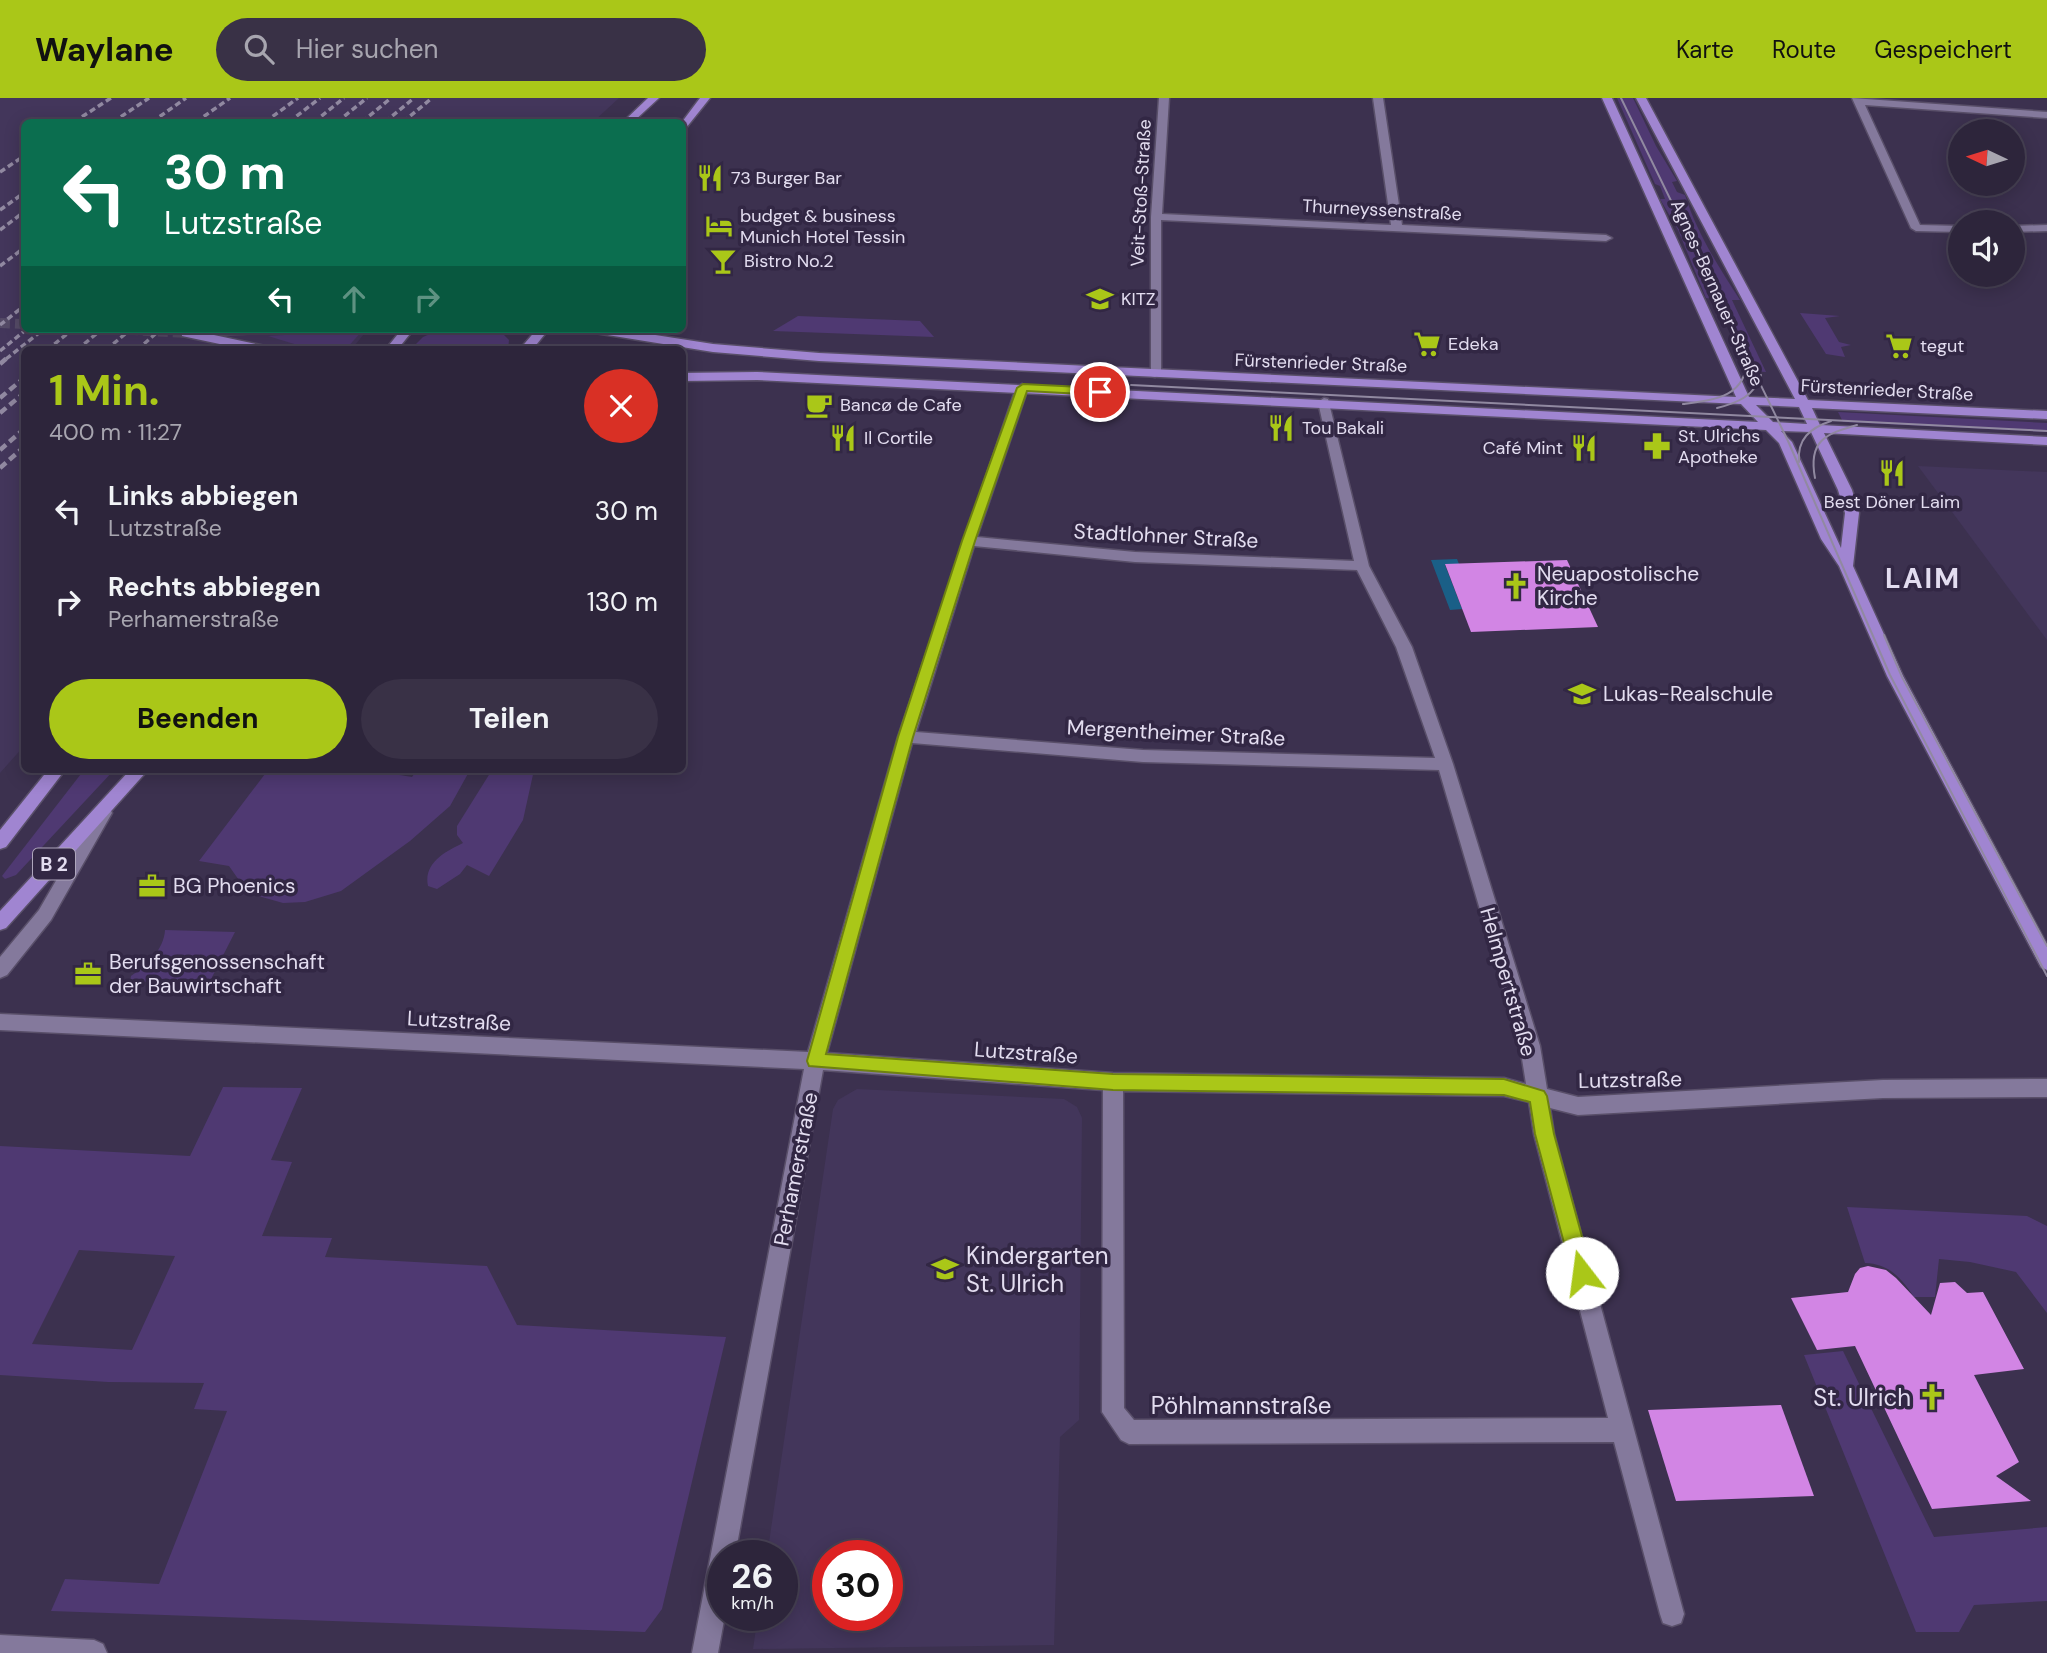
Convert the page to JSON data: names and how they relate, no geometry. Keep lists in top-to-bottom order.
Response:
{
  "streets": {
    "main road": ["Agnes-Bernauer-Straße", "Fürstenrieder Straße", "B 2"],
    "street": [
      "Veit-Stoß-Straße",
      "Thurneyssenstraße",
      "Stadtlohner Straße",
      "Mergentheimer Straße",
      "Helmpertstraße",
      "Lutzstraße",
      "Perhamerstraße",
      "Pöhlmannstraße"
    ]
  },
  "crossings": [
    ["Veit-Stoß-Straße", "Thurneyssenstraße"],
    ["Veit-Stoß-Straße", "Fürstenrieder Straße"],
    ["Agnes-Bernauer-Straße", "Fürstenrieder Straße"],
    ["Fürstenrieder Straße", "Helmpertstraße"],
    ["Fürstenrieder Straße", "Perhamerstraße"],
    ["Stadtlohner Straße", "Helmpertstraße"],
    ["Stadtlohner Straße", "Perhamerstraße"],
    ["Mergentheimer Straße", "Helmpertstraße"],
    ["Mergentheimer Straße", "Perhamerstraße"],
    ["Helmpertstraße", "Lutzstraße"],
    ["Helmpertstraße", "Pöhlmannstraße"],
    ["Lutzstraße", "Perhamerstraße"],
    ["Lutzstraße", "Pöhlmannstraße"]
  ],
  "districts": ["LAIM"],
  "places": {
    "restaurant": [
      "73 Burger Bar",
      "Tou Bakali",
      "Il Cortile",
      "Café Mint",
      "Best Döner Laim"
    ],
    "hotel": ["budget & business Munich Hotel Tessin"],
    "bar": ["Bistro No.2"],
    "school or university": ["KITZ", "Lukas-Realschule", "Kindergarten St. UIrich"],
    "supermarket": ["Edeka", "tegut"],
    "cafe": ["Bancø de Cafe"],
    "pharmacy": ["St. Ulrichs Apotheke"],
    "church": ["Neuapostolische Kirche", "St. Ulrich"],
    "office": ["BG Phoenics", "Berufsgenossenschaft der Bauwirtschaft"]
  },
  "north": "left",
  "page": {
    "header": "Waylane",
    "search": "Hier suchen",
    "nav": ["Karte", "Route", "Gespeichert"],
    "turn": ["30 m", "Lutzstraße"],
    "heading": ["1 Min.", "400 m · 11:27"],
    "list": [
      {
        "name": "Links abbiegen",
        "note": "Lutzstraße",
        "value": "30 m"
      },
      {
        "name": "Rechts abbiegen",
        "note": "Perhamerstraße",
        "value": "130 m"
      }
    ],
    "buttons": ["Beenden", "Teilen"],
    "speed": "26 km/h",
    "limit": "30"
  }
}
